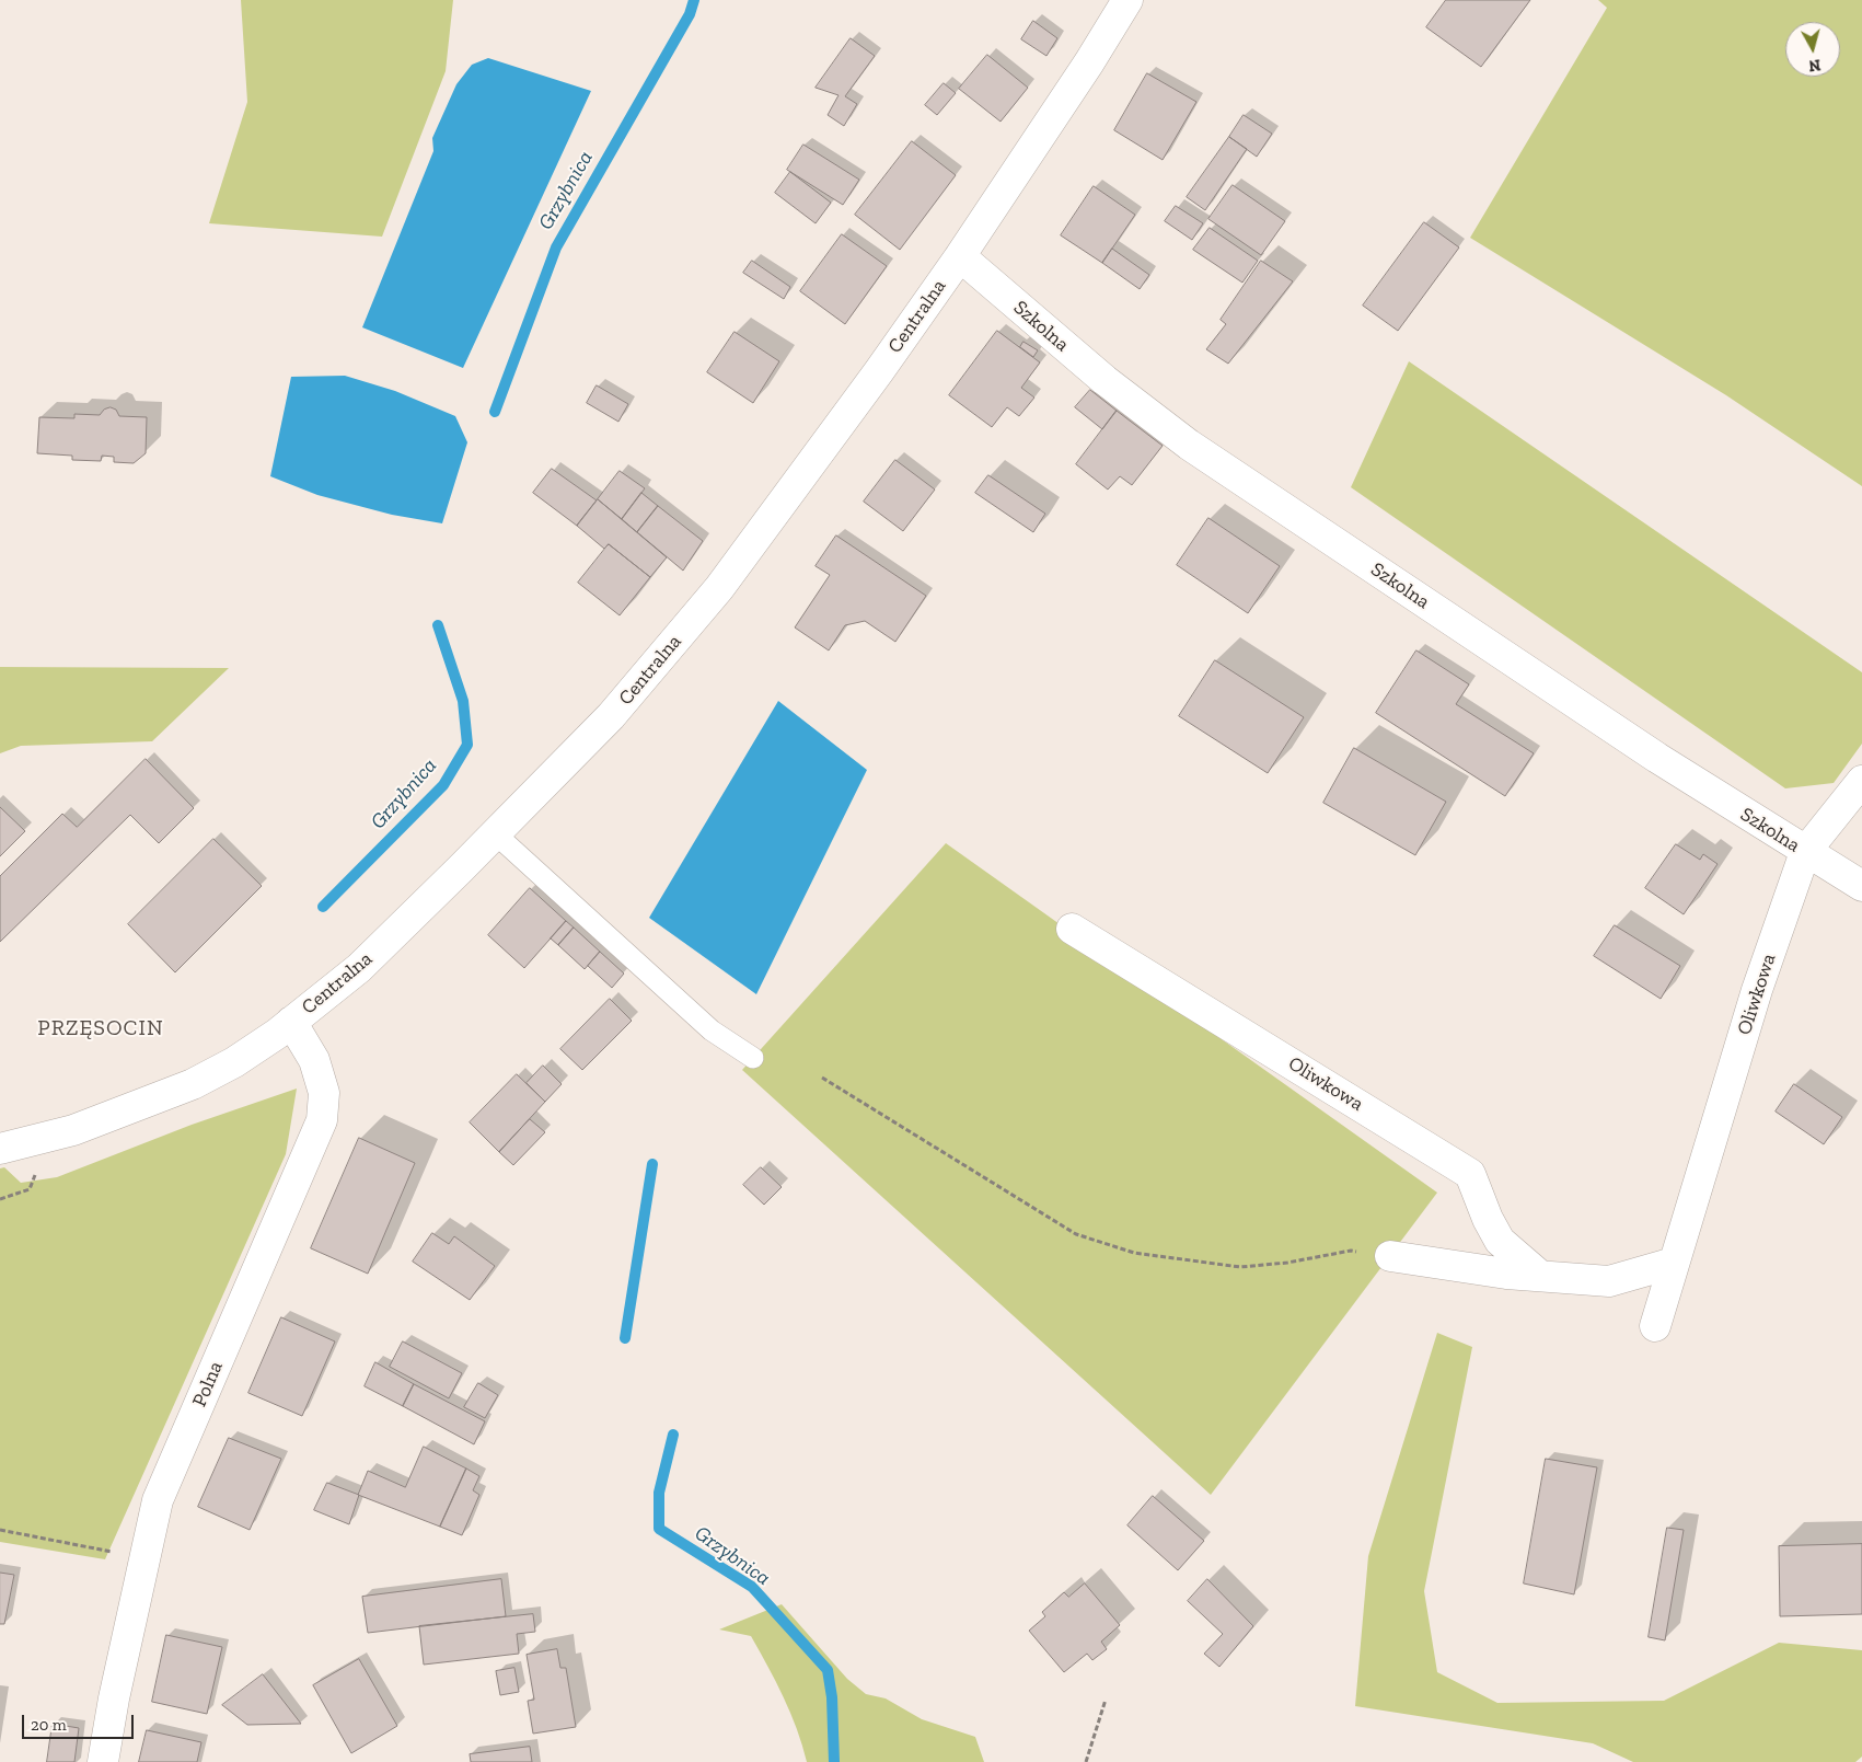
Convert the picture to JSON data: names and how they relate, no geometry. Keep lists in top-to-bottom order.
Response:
{
  "streets": {
    "street": [
      "Centralna",
      "Szkolna",
      "Oliwkowa",
      "Polna"
    ]
  },
  "crossings": [
    ["Centralna", "Szkolna"],
    ["Centralna", "Polna"],
    ["Szkolna", "Oliwkowa"]
  ],
  "districts": ["PRZĘSOCIN"],
  "water": ["Grzybnica"],
  "scale_bar": "20 m",
  "north": "bottom"
}
